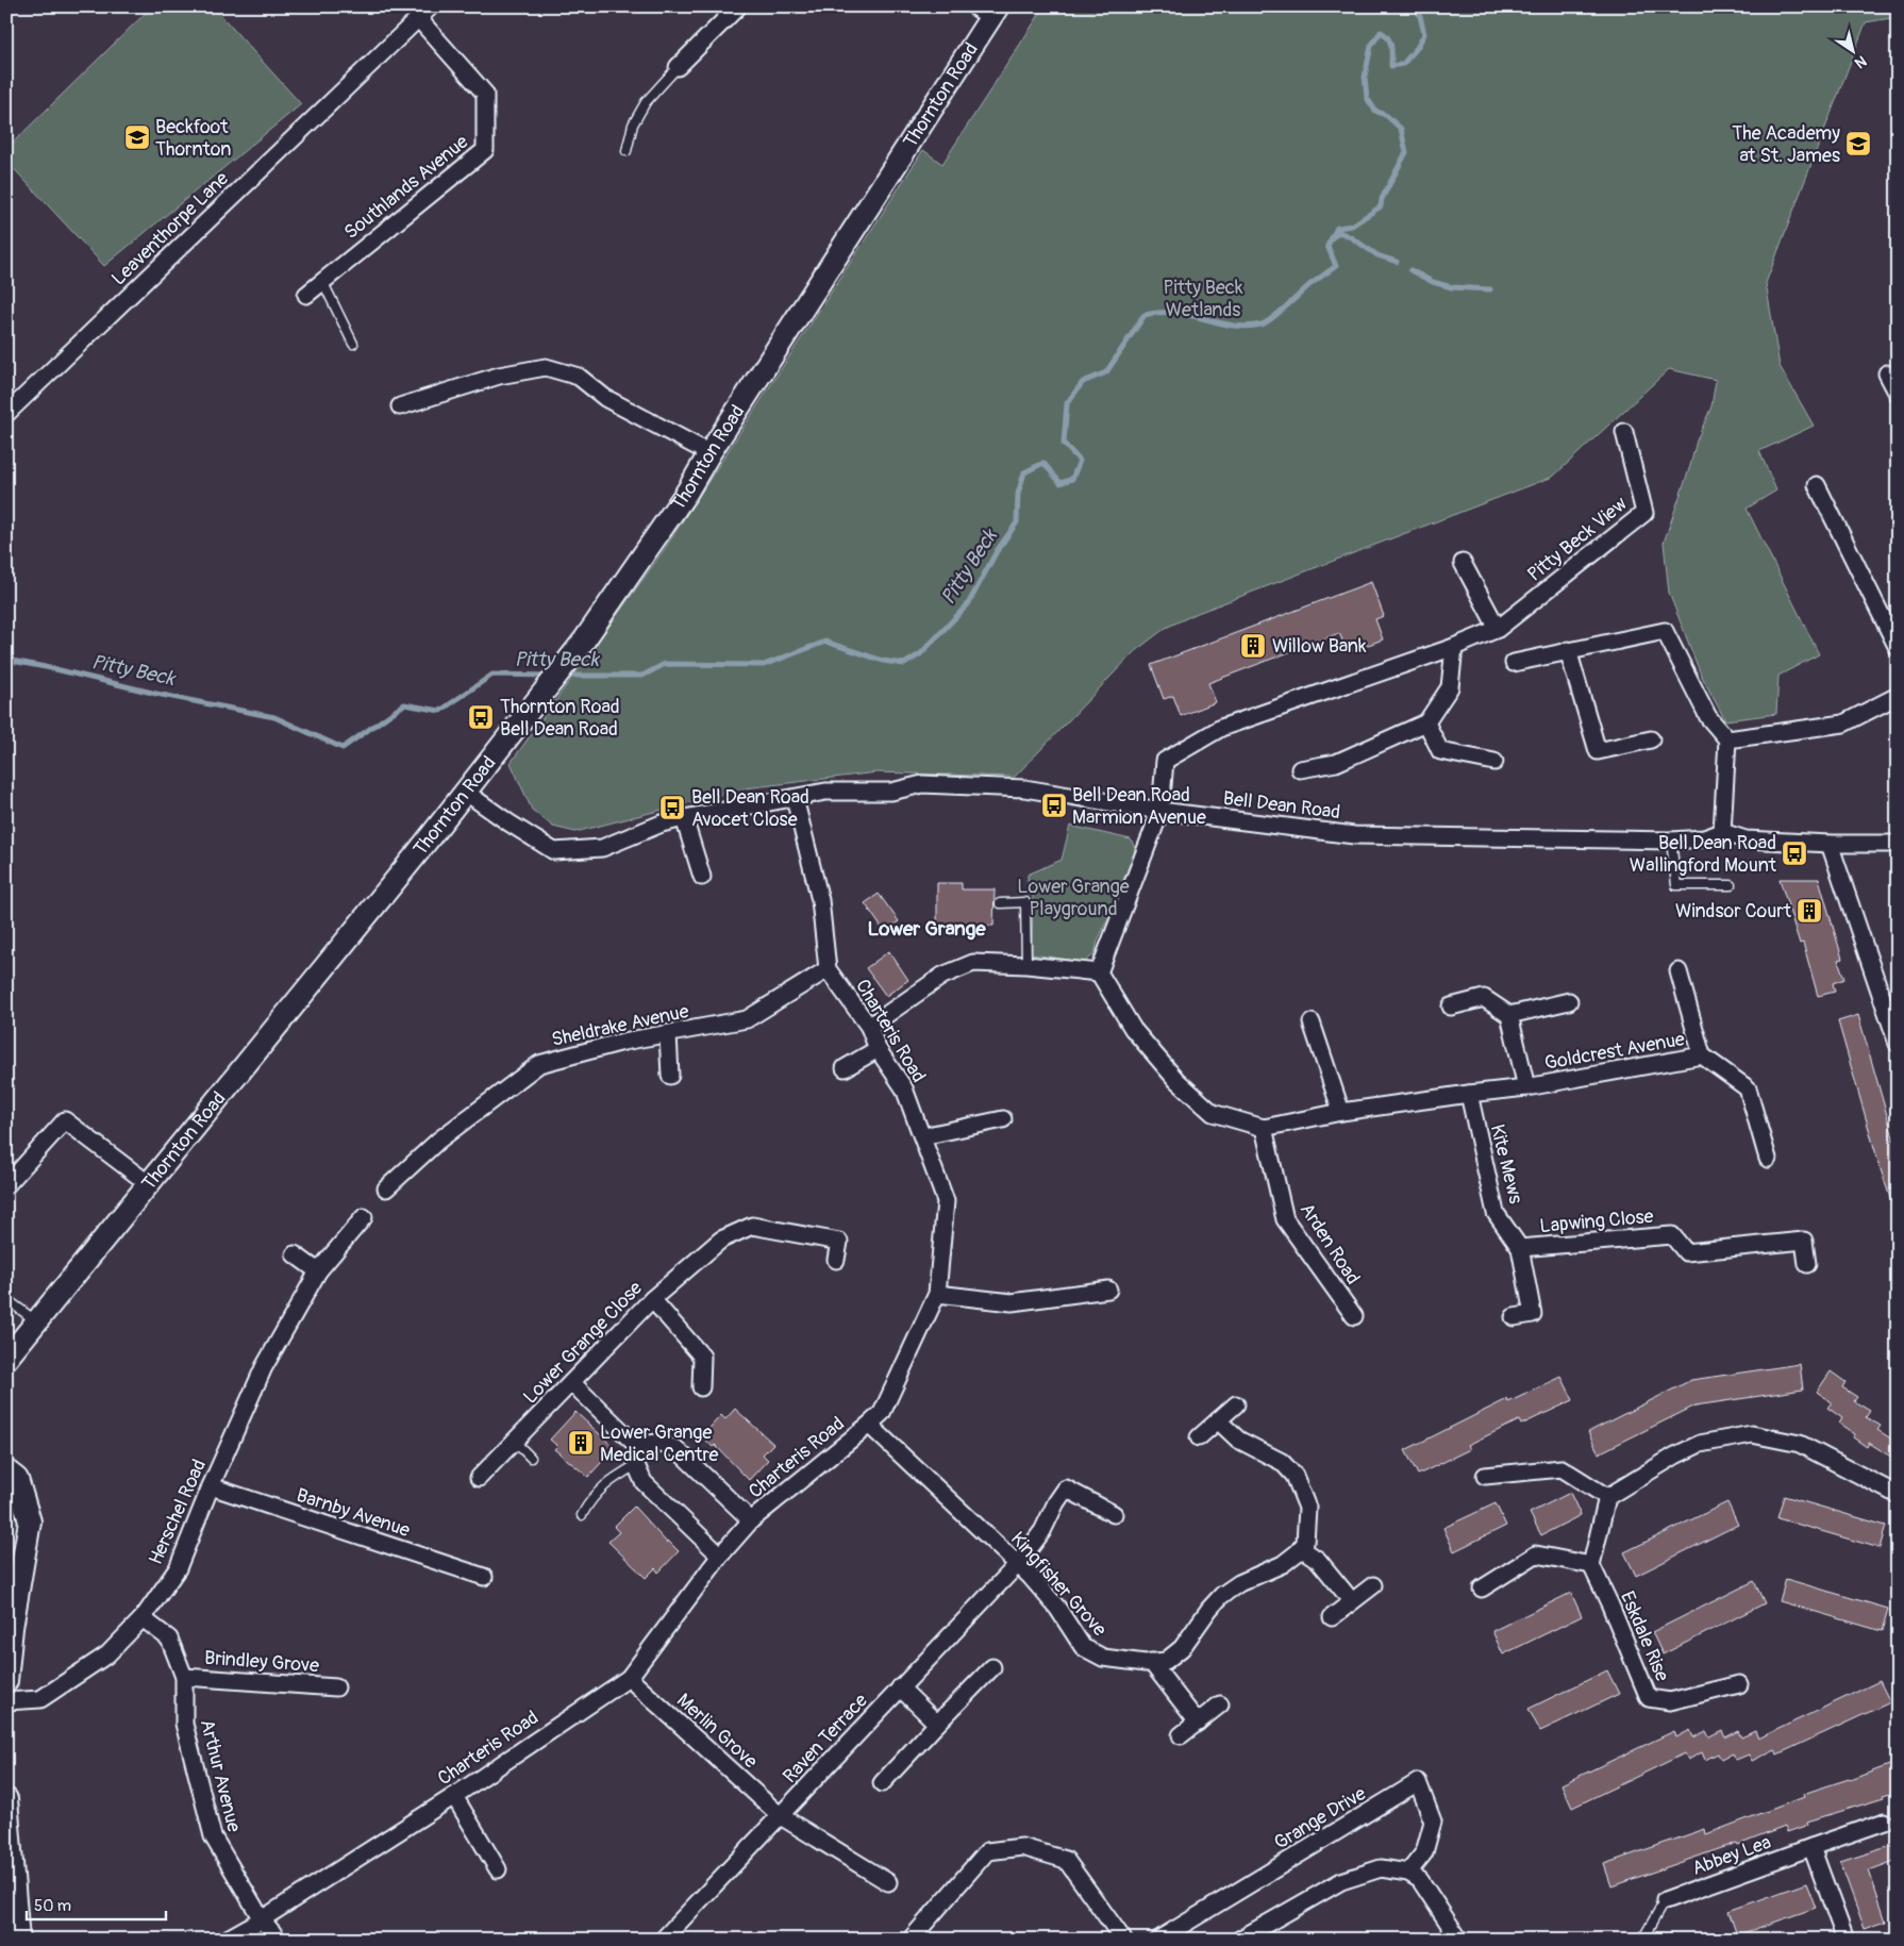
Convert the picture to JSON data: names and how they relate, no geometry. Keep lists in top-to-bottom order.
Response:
{
  "streets": {
    "main road": ["Thornton Road"],
    "street": [
      "Southlands Avenue",
      "Leaventhorpe Lane",
      "Pitty Beck View",
      "Bell Dean Road",
      "Sheldrake Avenue",
      "Charteris Road",
      "Goldcrest Avenue",
      "Kite Mews",
      "Lapwing Close",
      "Arden Road",
      "Lower Grange Close",
      "Herschel Road",
      "Barnby Avenue",
      "Kingfisher Grove",
      "Eskdale Rise",
      "Brindley Grove",
      "Merlin Grove",
      "Raven Terrace",
      "Arthur Avenue",
      "Grange Drive",
      "Abbey Lea"
    ]
  },
  "crossings": [
    ["Thornton Road", "Bell Dean Road"],
    ["Southlands Avenue", "Leaventhorpe Lane"],
    ["Pitty Beck View", "Bell Dean Road"],
    ["Bell Dean Road", "Charteris Road"],
    ["Sheldrake Avenue", "Charteris Road"],
    ["Charteris Road", "Kingfisher Grove"],
    ["Charteris Road", "Merlin Grove"],
    ["Charteris Road", "Arthur Avenue"],
    ["Goldcrest Avenue", "Kite Mews"],
    ["Goldcrest Avenue", "Arden Road"],
    ["Kite Mews", "Lapwing Close"],
    ["Herschel Road", "Barnby Avenue"],
    ["Herschel Road", "Arthur Avenue"],
    ["Kingfisher Grove", "Raven Terrace"],
    ["Brindley Grove", "Arthur Avenue"],
    ["Merlin Grove", "Raven Terrace"]
  ],
  "districts": ["Lower Grange"],
  "water": ["Pitty Beck"],
  "parks": ["Pitty Beck Wetlands", "Lower Grange Playground"],
  "places": {
    "school or university": ["Beckfoot Thornton", "The Academy at St. James"],
    "building": ["Willow Bank", "Windsor Court", "Lower Grange Medical Centre"],
    "bus stop": [
      "Thornton Road Bell Dean Road",
      "Bell Dean Road Marmion Avenue",
      "Bell Dean Road Avocet Close",
      "Bell Dean Road Wallingford Mount"
    ]
  },
  "scale_bar": "50 m",
  "north": "bottom right"
}
